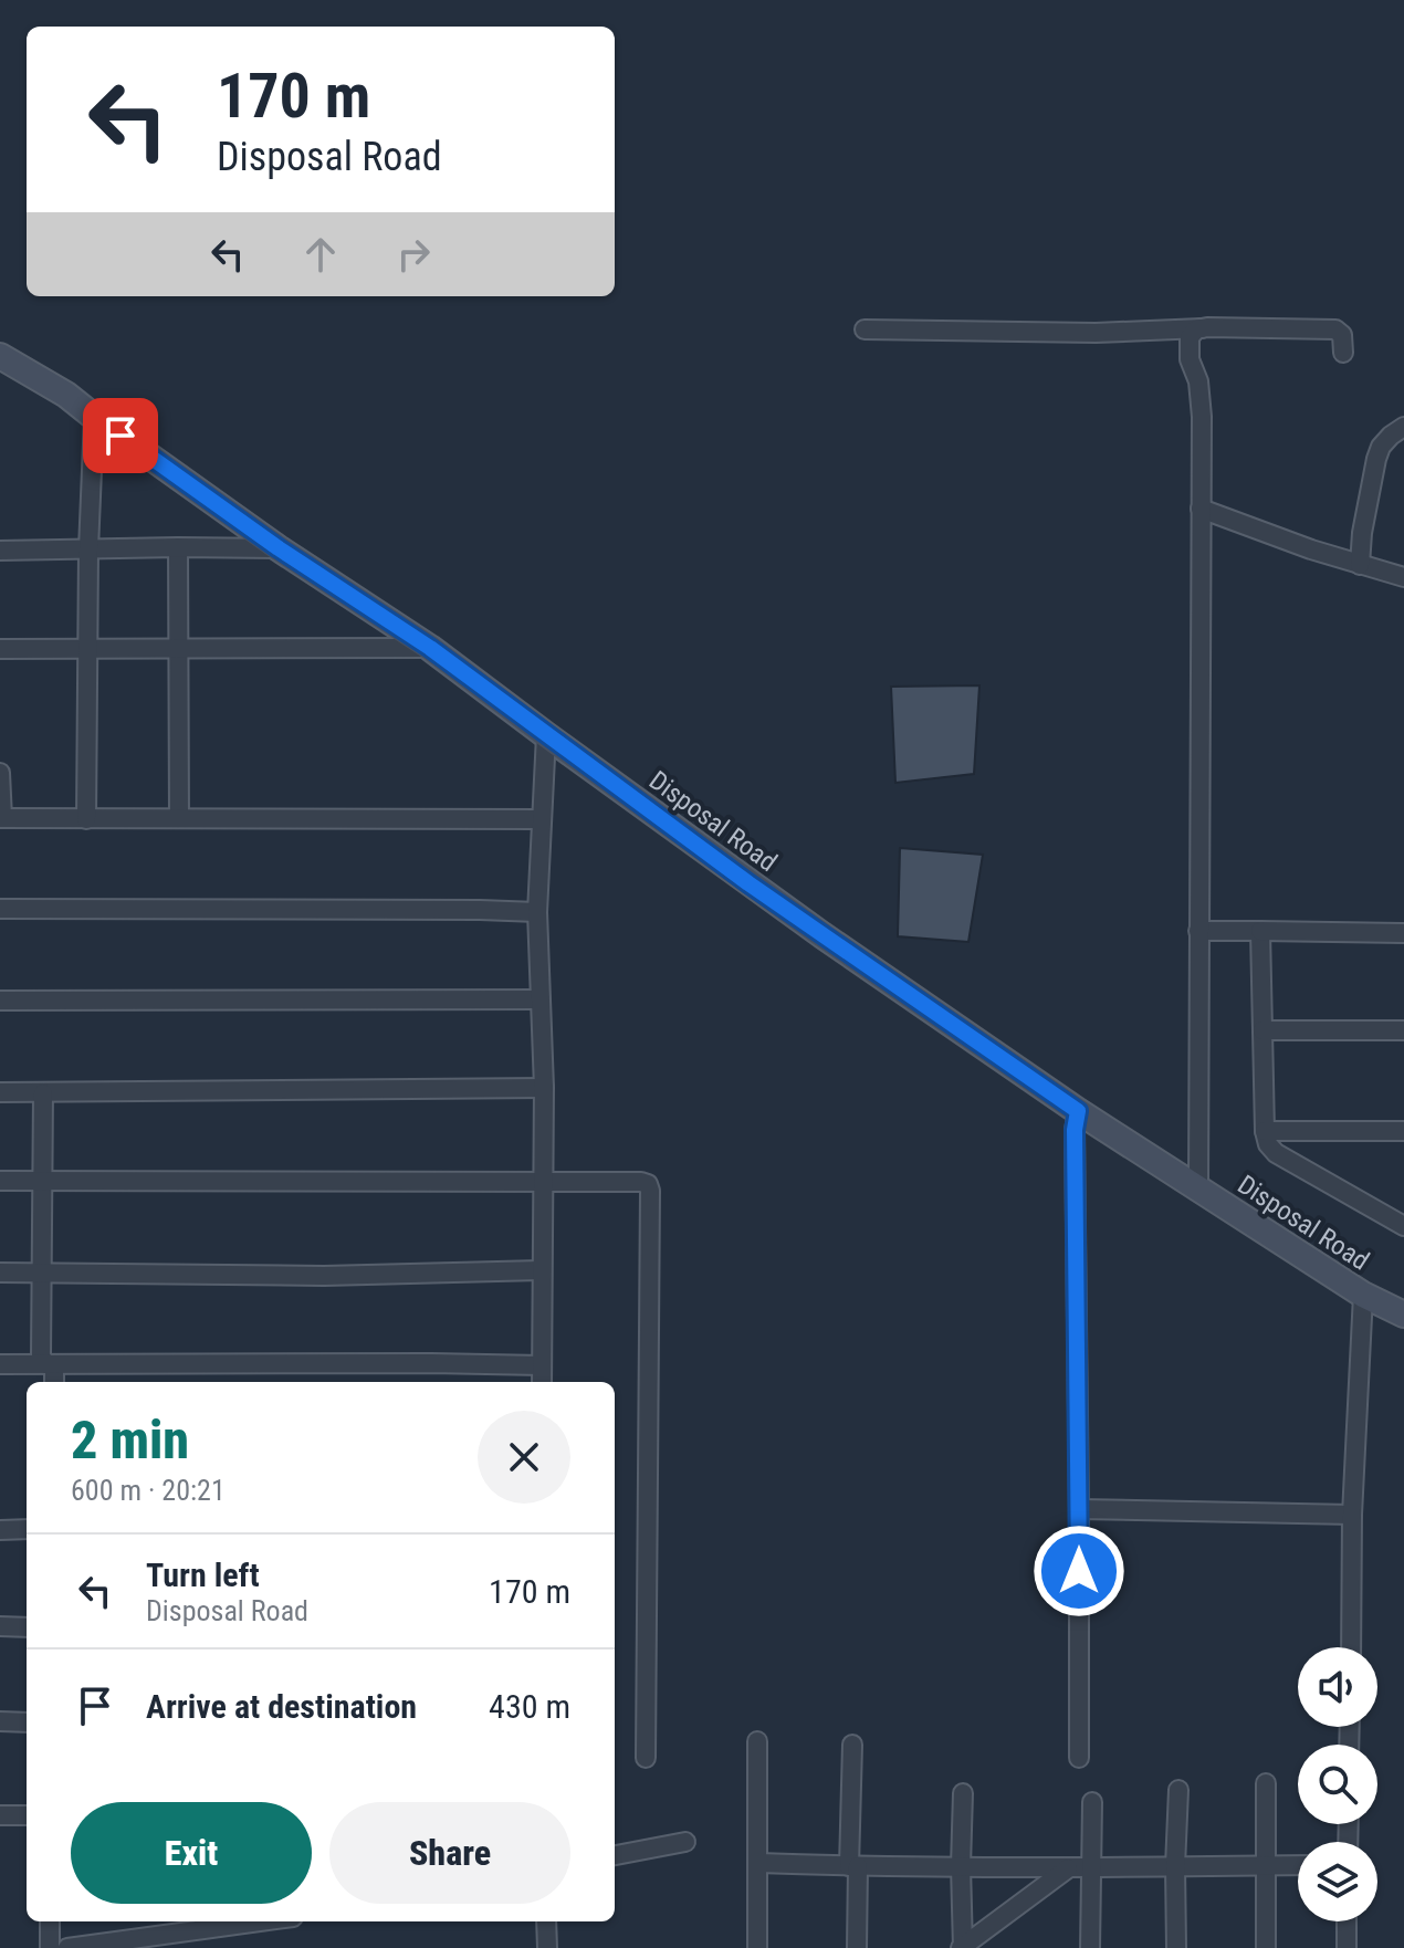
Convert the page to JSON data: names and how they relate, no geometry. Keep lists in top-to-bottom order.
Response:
{
  "streets": {
    "street": ["Disposal Road"]
  },
  "page": {
    "turn": ["170 m", "Disposal Road"],
    "heading": ["2 min", "600 m · 20:21"],
    "list": [
      {
        "name": "Turn left",
        "note": "Disposal Road",
        "value": "170 m"
      },
      {
        "name": "Arrive at destination",
        "value": "430 m"
      }
    ],
    "buttons": ["Exit", "Share"]
  }
}
